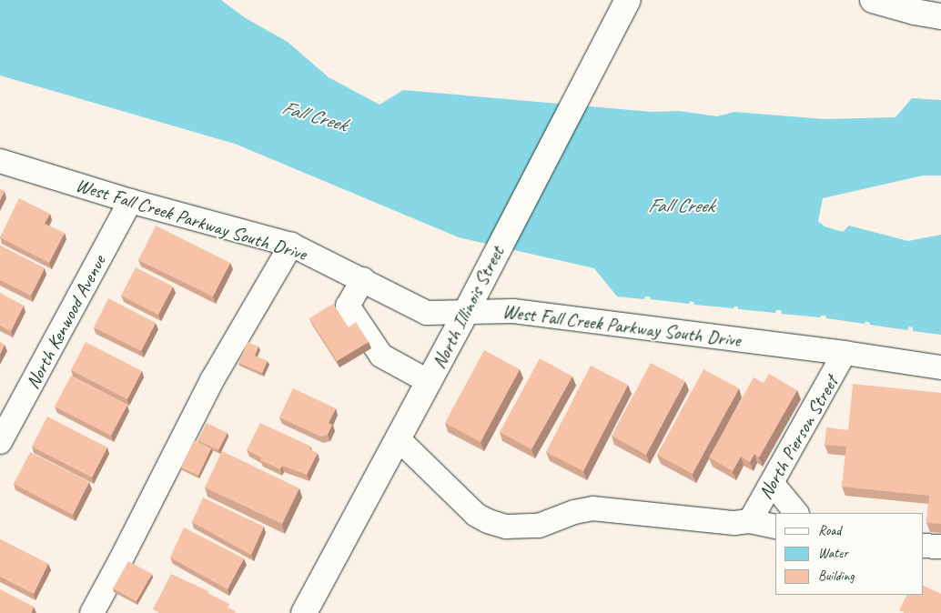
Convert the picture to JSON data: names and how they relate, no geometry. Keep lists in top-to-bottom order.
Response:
{
  "streets": {
    "main road": ["North Illinois Street"],
    "street": ["West Fall Creek Parkway South Drive", "North Kenwood Avenue", "North Pierson Street"]
  },
  "crossings": [
    ["West Fall Creek Parkway South Drive", "North Illinois Street"],
    ["West Fall Creek Parkway South Drive", "North Kenwood Avenue"],
    ["West Fall Creek Parkway South Drive", "North Pierson Street"]
  ],
  "water": ["Fall Creek"],
  "legend": ["Road", "Water", "Building"]
}
